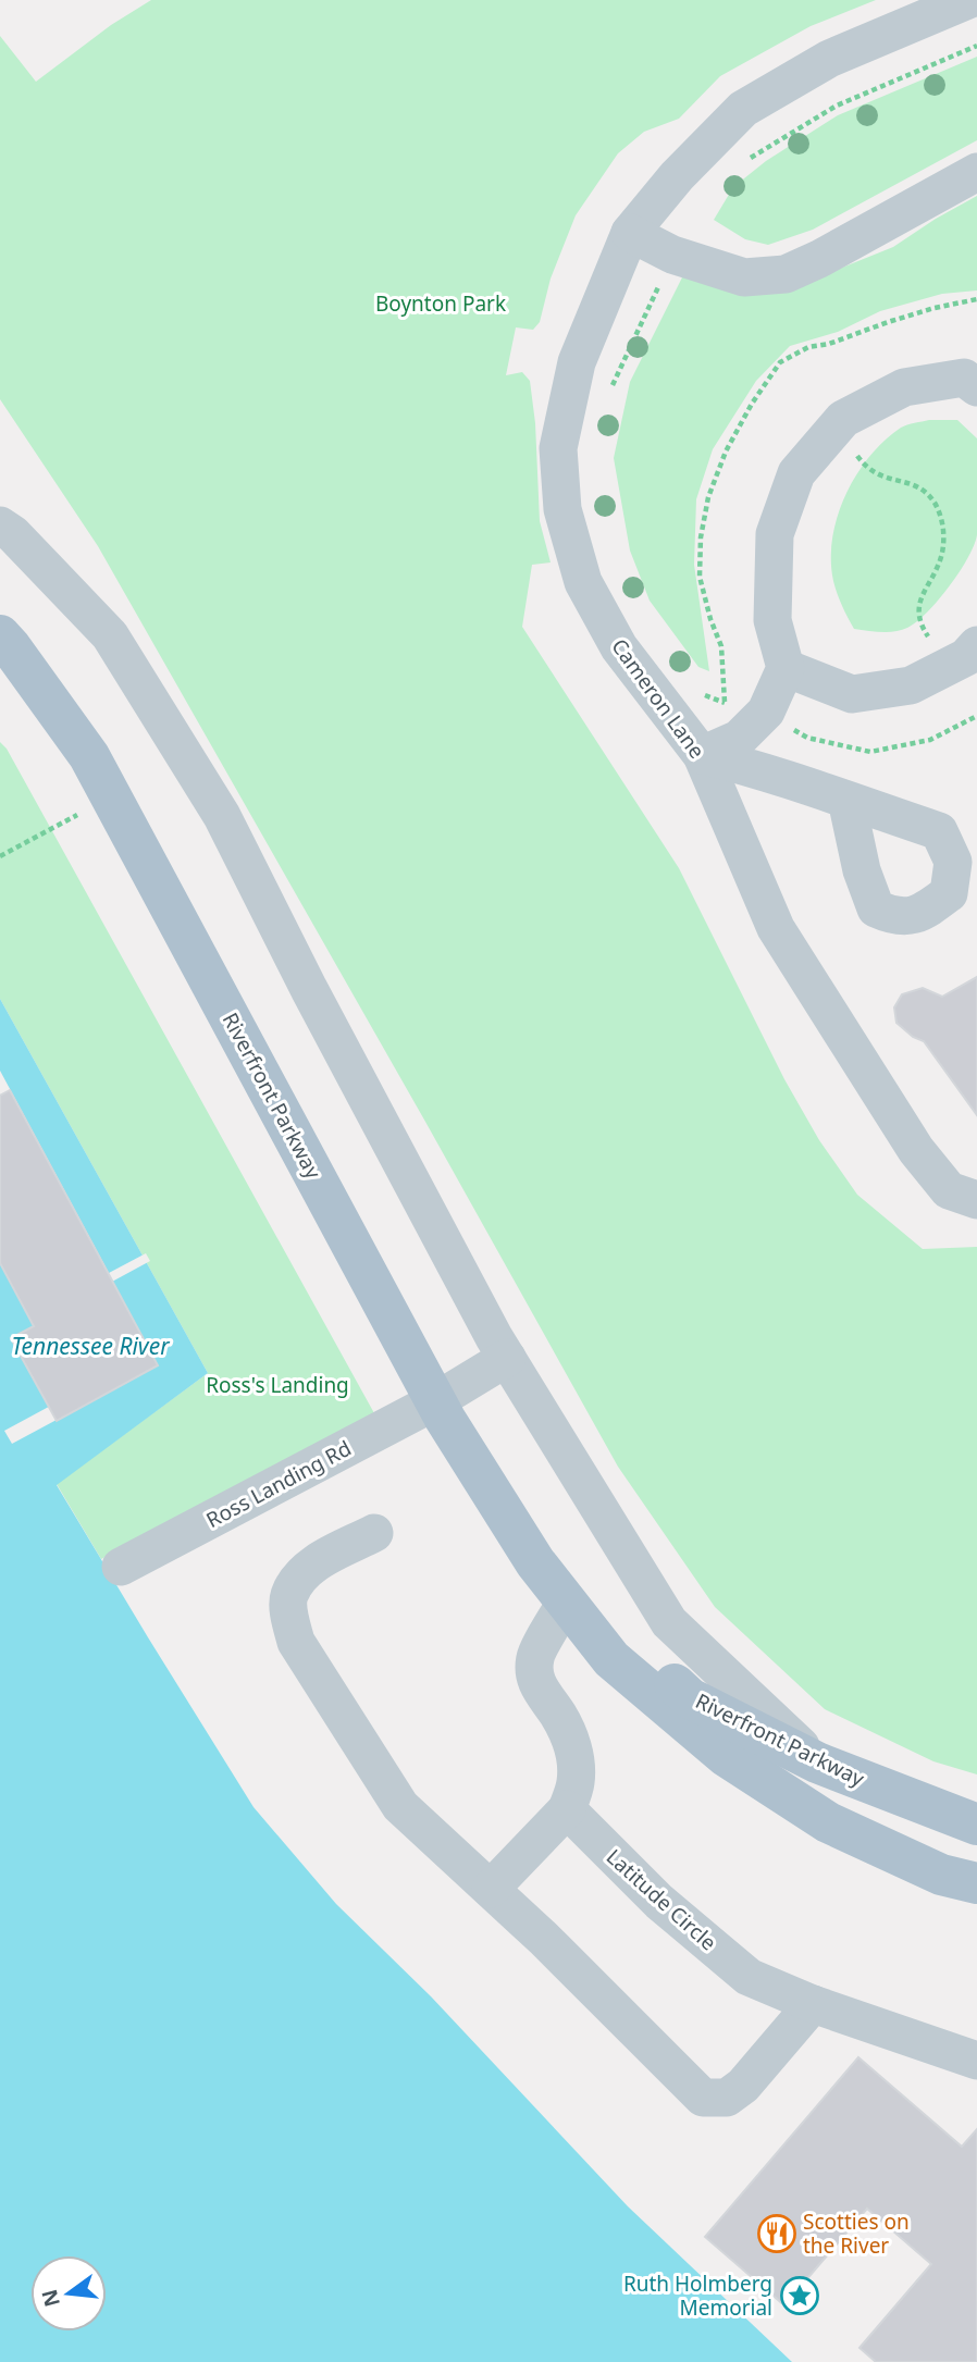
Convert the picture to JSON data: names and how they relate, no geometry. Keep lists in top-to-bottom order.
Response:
{
  "streets": {
    "main road": ["Riverfront Parkway"],
    "street": ["Cameron Lane", "Ross Landing Rd", "Latitude Circle"]
  },
  "crossings": [
    ["Riverfront Parkway", "Ross Landing Rd"]
  ],
  "water": ["Tennessee River"],
  "parks": ["Boynton Park", "Ross's Landing"],
  "places": {
    "restaurant": ["Scotties on the River"],
    "place": ["Ruth Holmberg Memorial"]
  },
  "north": "left"
}
